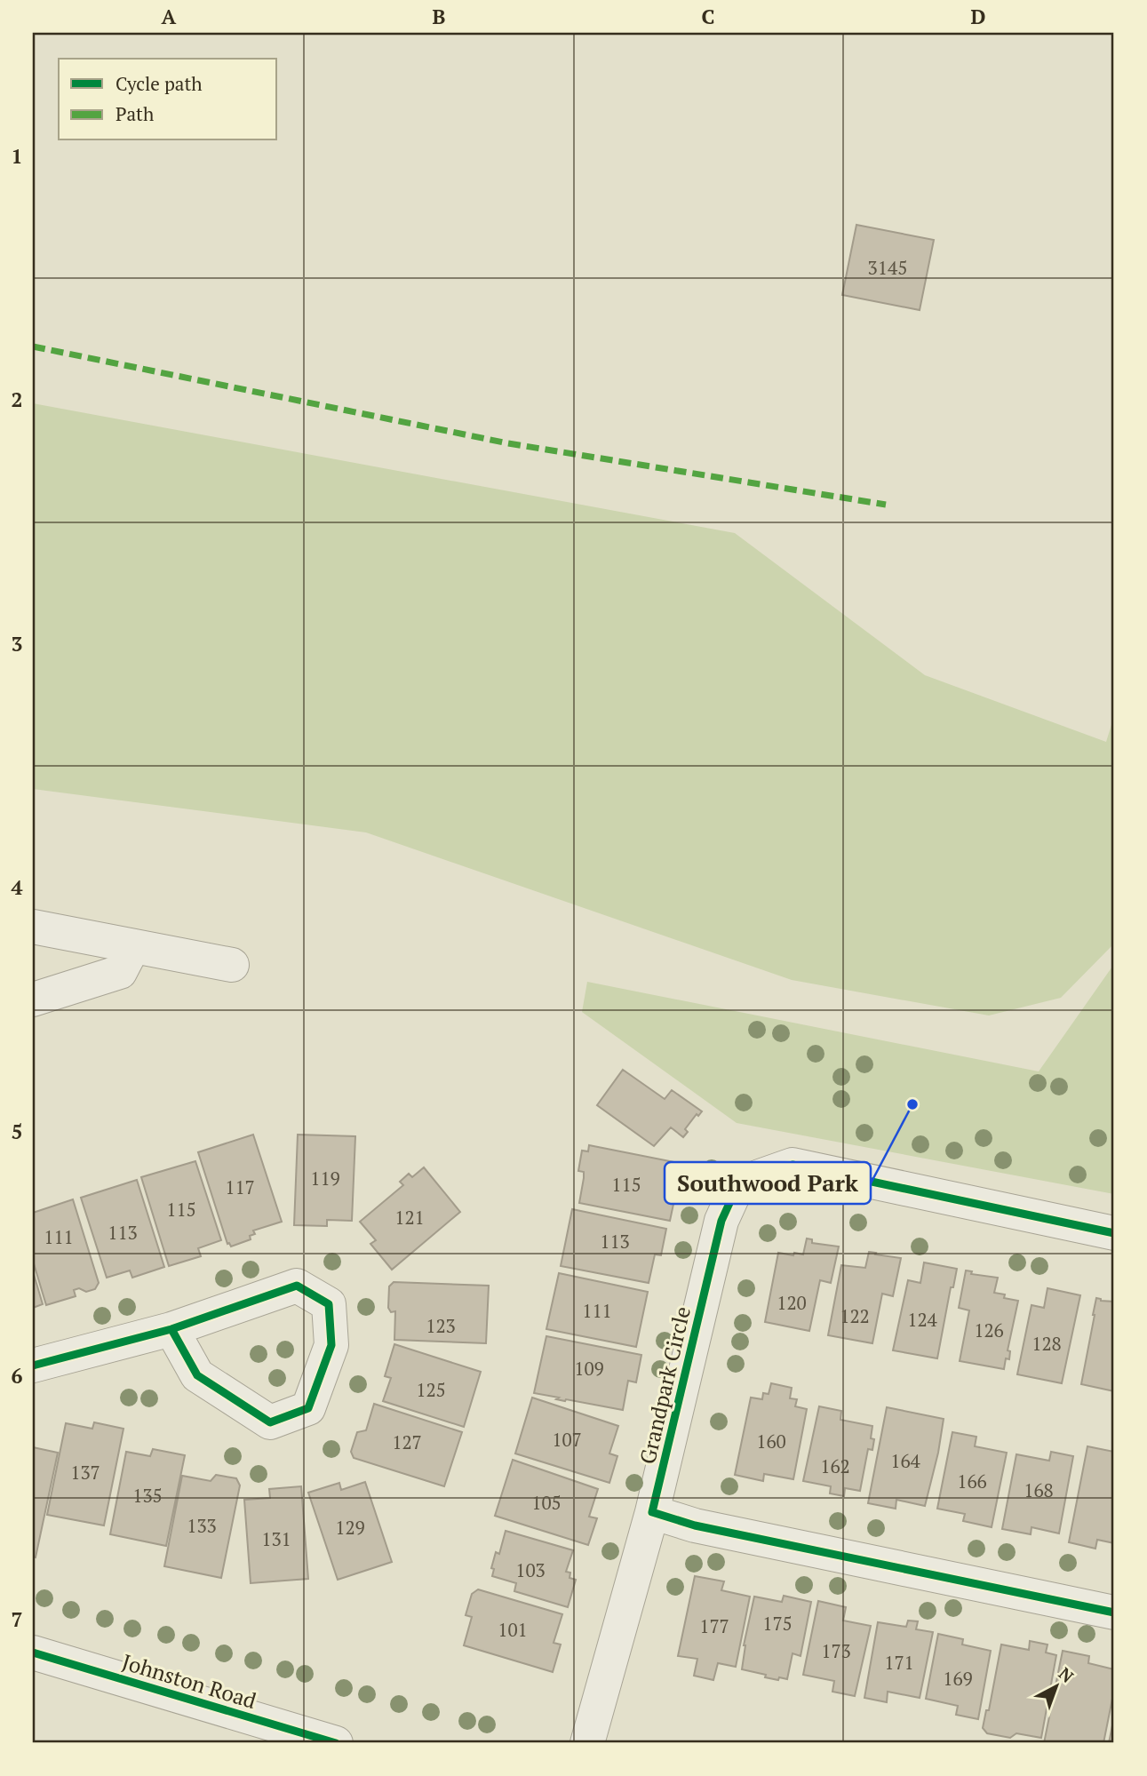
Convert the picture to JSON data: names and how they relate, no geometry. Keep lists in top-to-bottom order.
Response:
{
  "streets": {
    "street": ["Grandpark Circle", "Johnston Road"]
  },
  "places": ["Southwood Park"],
  "house_numbers": [
    "3145",
    "119",
    "115",
    "117",
    "115",
    "121",
    "113",
    "111",
    "113",
    "120",
    "111",
    "122",
    "124",
    "123",
    "126",
    "128",
    "109",
    "125",
    "107",
    "160",
    "127",
    "164",
    "162",
    "137",
    "166",
    "168",
    "135",
    "105",
    "133",
    "129",
    "131",
    "103",
    "175",
    "177",
    "101",
    "173",
    "171",
    "169"
  ],
  "legend": ["Cycle path", "Path"],
  "north": "top right",
  "grid": {
    "columns": [
      "A",
      "B",
      "C",
      "D"
    ],
    "rows": [
      "1",
      "2",
      "3",
      "4",
      "5",
      "6",
      "7"
    ]
  }
}
